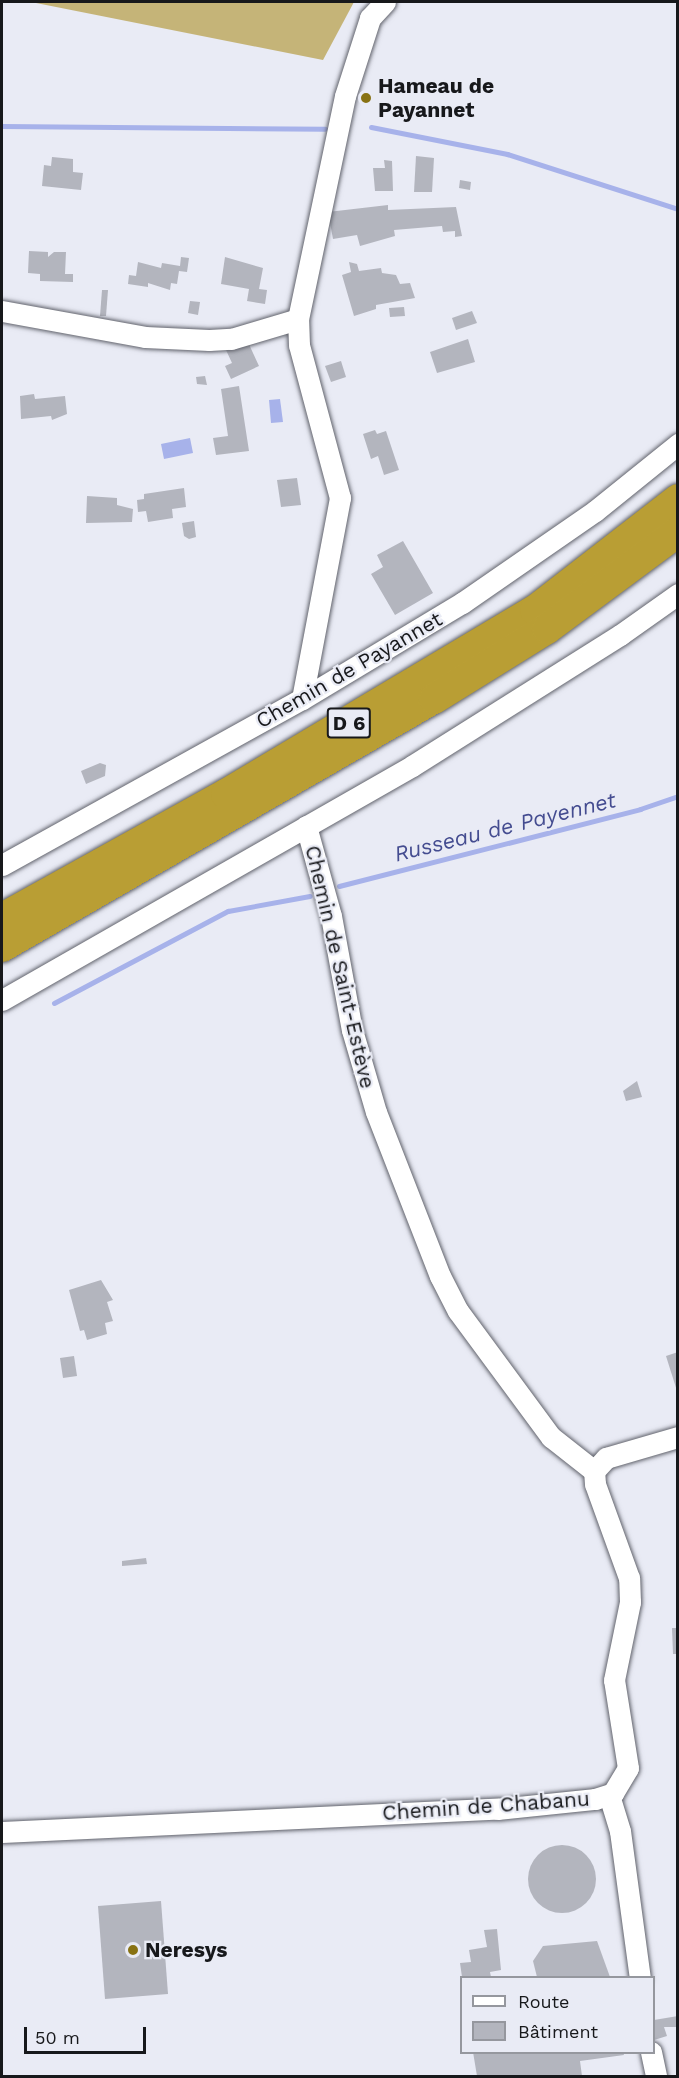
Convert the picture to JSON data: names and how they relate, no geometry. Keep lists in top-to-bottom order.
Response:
{
  "streets": {
    "highway": ["D 6"],
    "street": ["Chemin de Payannet", "Chemin de Saint-Estève", "Chemin de Chabanu"]
  },
  "crossings": [
    ["Chemin de Saint-Estève", "Chemin de Chabanu"]
  ],
  "water": ["Russeau de Payennet"],
  "places": ["Hameau de Payannet", "Neresys"],
  "legend": ["Route", "Bâtiment"],
  "scale_bar": "50 m"
}
